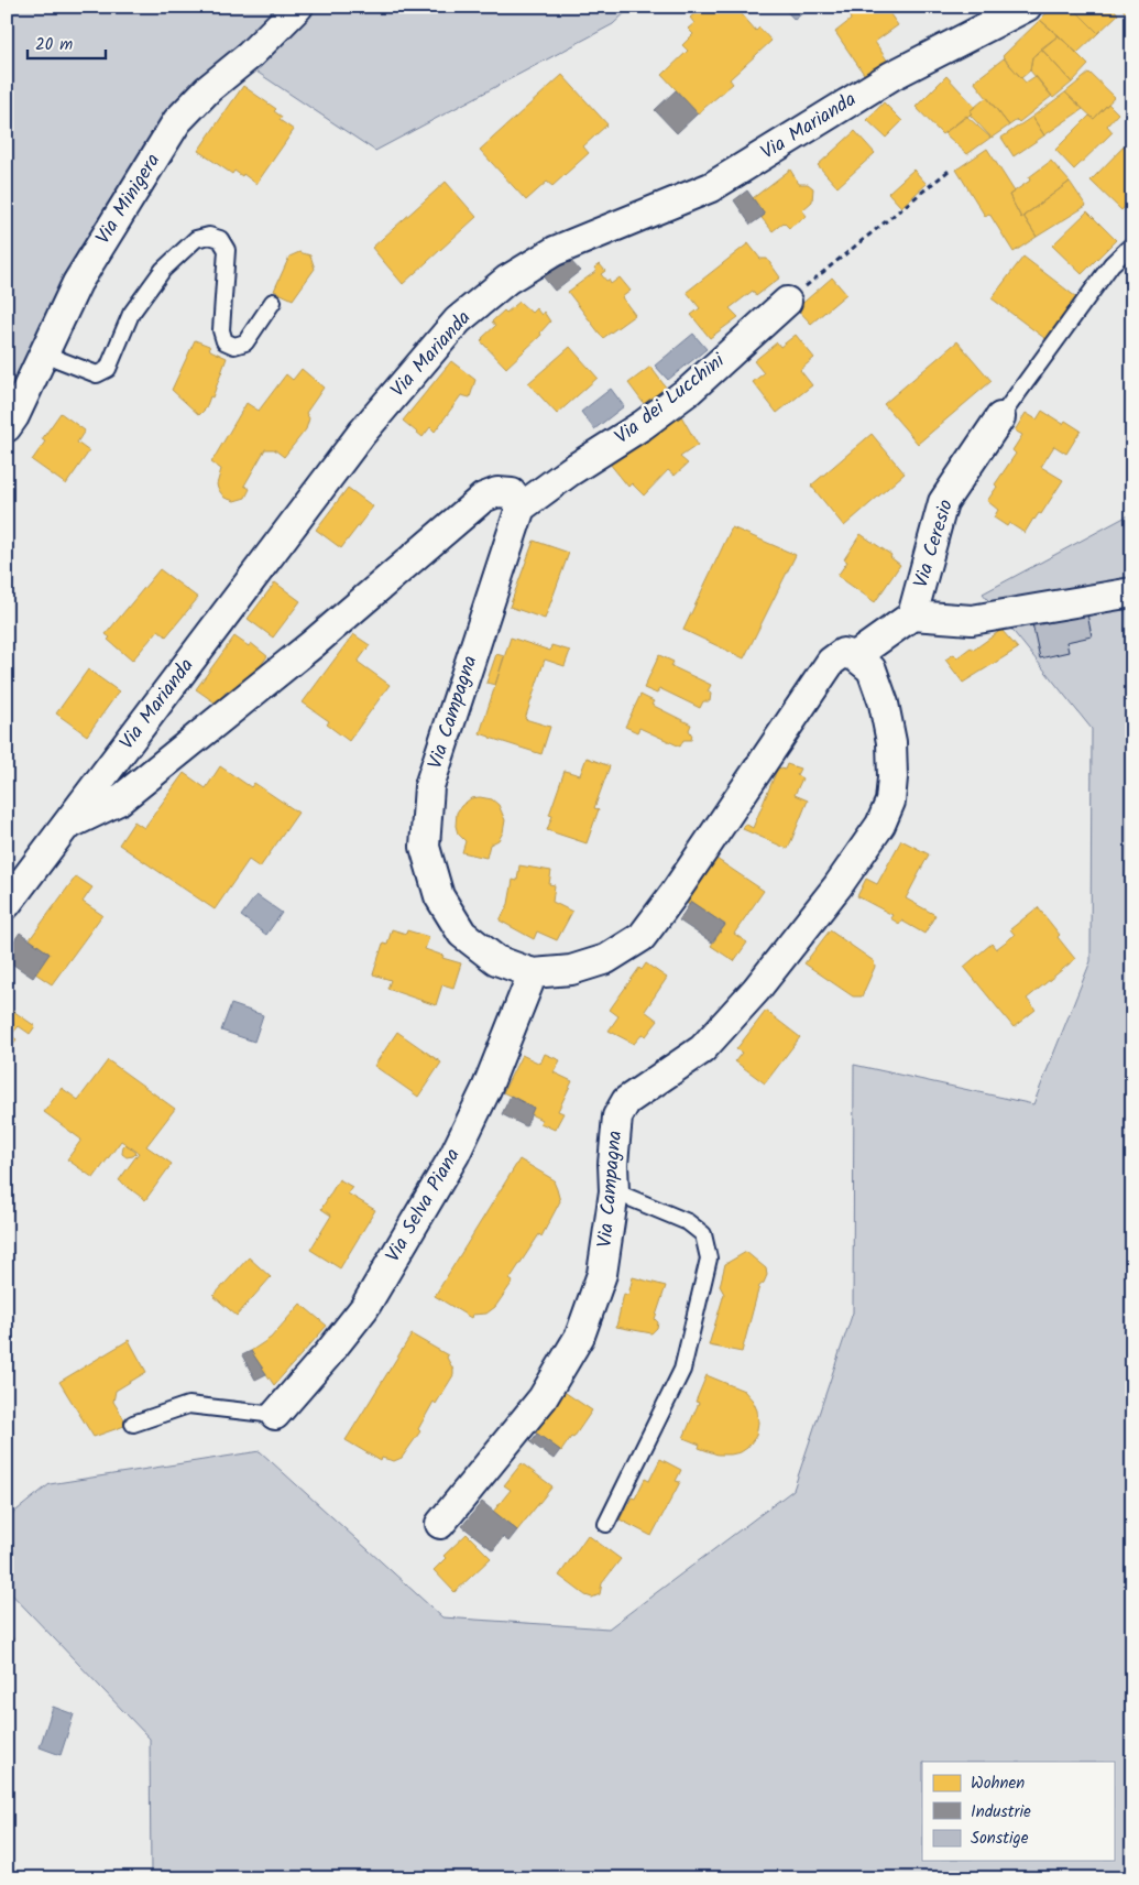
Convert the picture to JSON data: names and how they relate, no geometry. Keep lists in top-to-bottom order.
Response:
{
  "streets": {
    "street": [
      "Via Marianda",
      "Via Minigera",
      "Via dei Lucchini",
      "Via Ceresio",
      "Via Campagna",
      "Via Selva Piana"
    ]
  },
  "crossings": [
    ["Via dei Lucchini", "Via Campagna"],
    ["Via Ceresio", "Via Campagna"],
    ["Via Campagna", "Via Selva Piana"]
  ],
  "legend": ["Wohnen", "Industrie", "Sonstige"],
  "scale_bar": "20 m"
}
